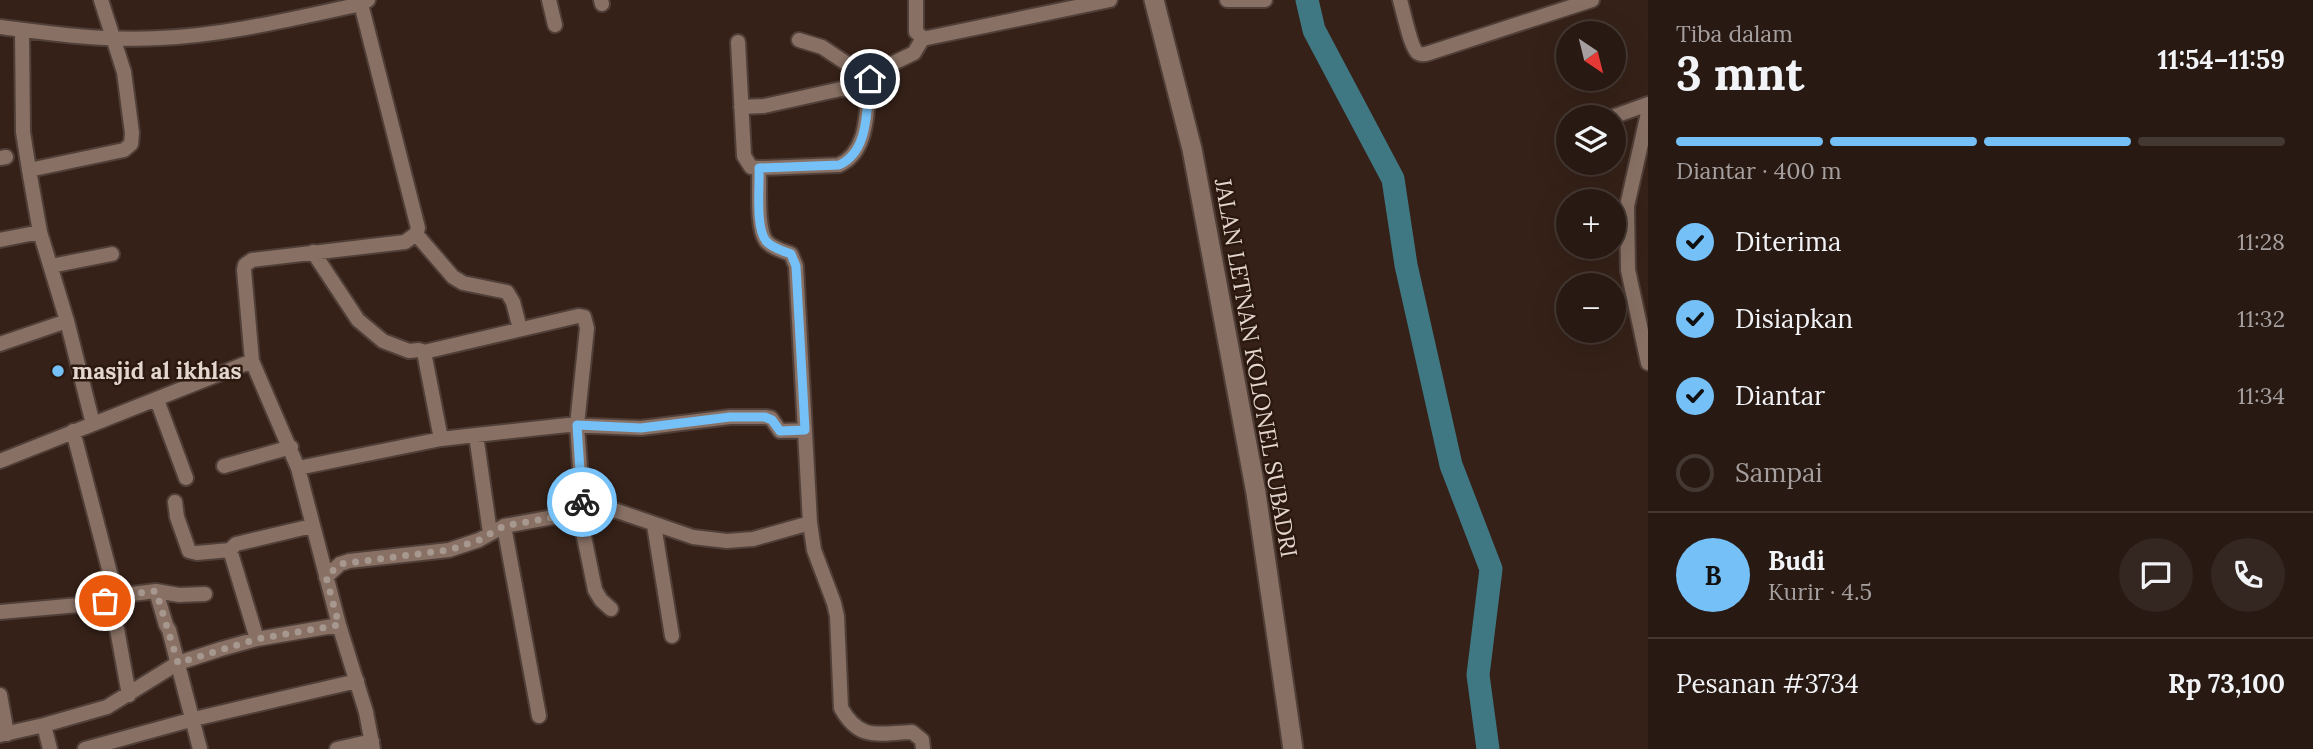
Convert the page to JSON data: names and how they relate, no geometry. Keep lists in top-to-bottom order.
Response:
{
  "streets": {
    "main road": ["JALAN LETNAN KOLONEL SUBADRI"]
  },
  "places": ["masjid al ikhlas"],
  "north": "bottom right",
  "page": {
    "heading": ["3 mnt", "Tiba dalam", "11:54–11:59"],
    "panel": [
      "Budi",
      "Kurir · 4.5",
      "Pesanan #3734",
      "Rp 73,100"
    ],
    "map_buttons": ["+", "−"],
    "bar": "Diantar · 400 m",
    "list": [
      ["Diterima", "11:28"],
      ["Disiapkan", "11:32"],
      ["Diantar", "11:34"],
      "Sampai"
    ],
    "round": "B"
  }
}
